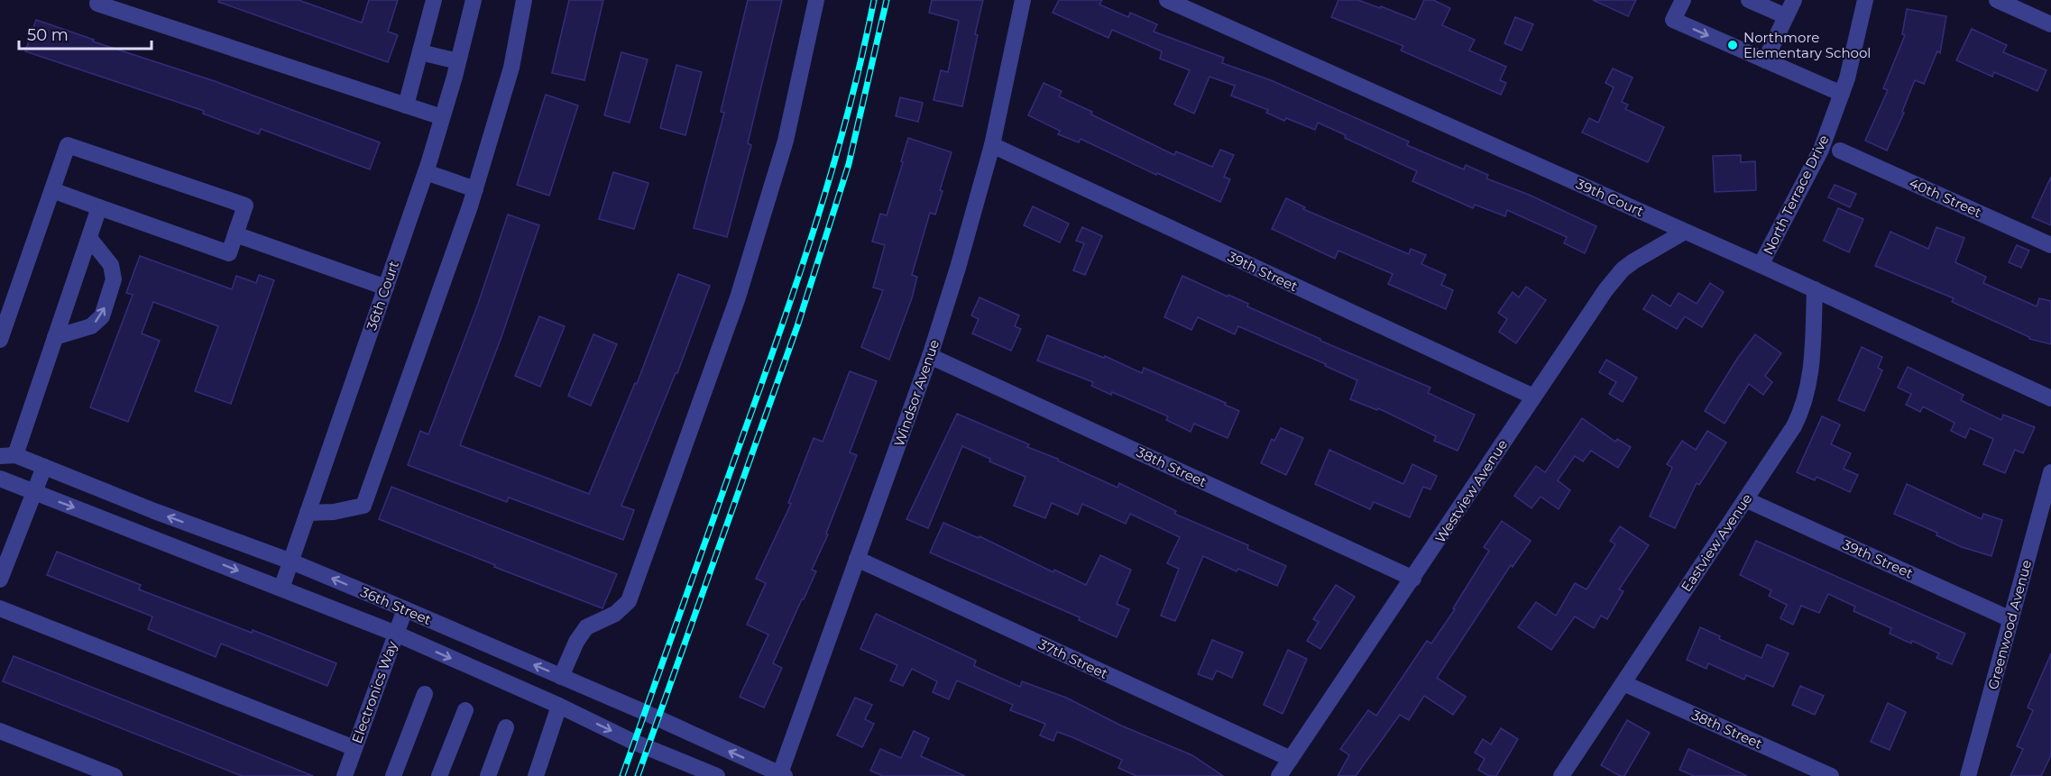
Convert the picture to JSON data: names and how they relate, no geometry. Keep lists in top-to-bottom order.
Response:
{
  "streets": {
    "street": [
      "North Terrace Drive",
      "39th Court",
      "40th Street",
      "39th Street",
      "36th Court",
      "Windsor Avenue",
      "38th Street",
      "Westview Avenue",
      "Eastview Avenue",
      "36th Street",
      "Greenwood Avenue",
      "37th Street",
      "Electronics Way"
    ]
  },
  "crossings": [
    ["North Terrace Drive", "39th Court"],
    ["39th Court", "Westview Avenue"],
    ["39th Court", "Eastview Avenue"],
    ["39th Street", "Windsor Avenue"],
    ["39th Street", "Westview Avenue"],
    ["39th Street", "Eastview Avenue"],
    ["39th Street", "Greenwood Avenue"],
    ["36th Court", "36th Street"],
    ["Windsor Avenue", "38th Street"],
    ["Windsor Avenue", "36th Street"],
    ["Windsor Avenue", "37th Street"],
    ["38th Street", "Westview Avenue"],
    ["38th Street", "Eastview Avenue"],
    ["Westview Avenue", "37th Street"],
    ["36th Street", "Electronics Way"]
  ],
  "places": ["Northmore Elementary School"],
  "scale_bar": "50 m"
}
